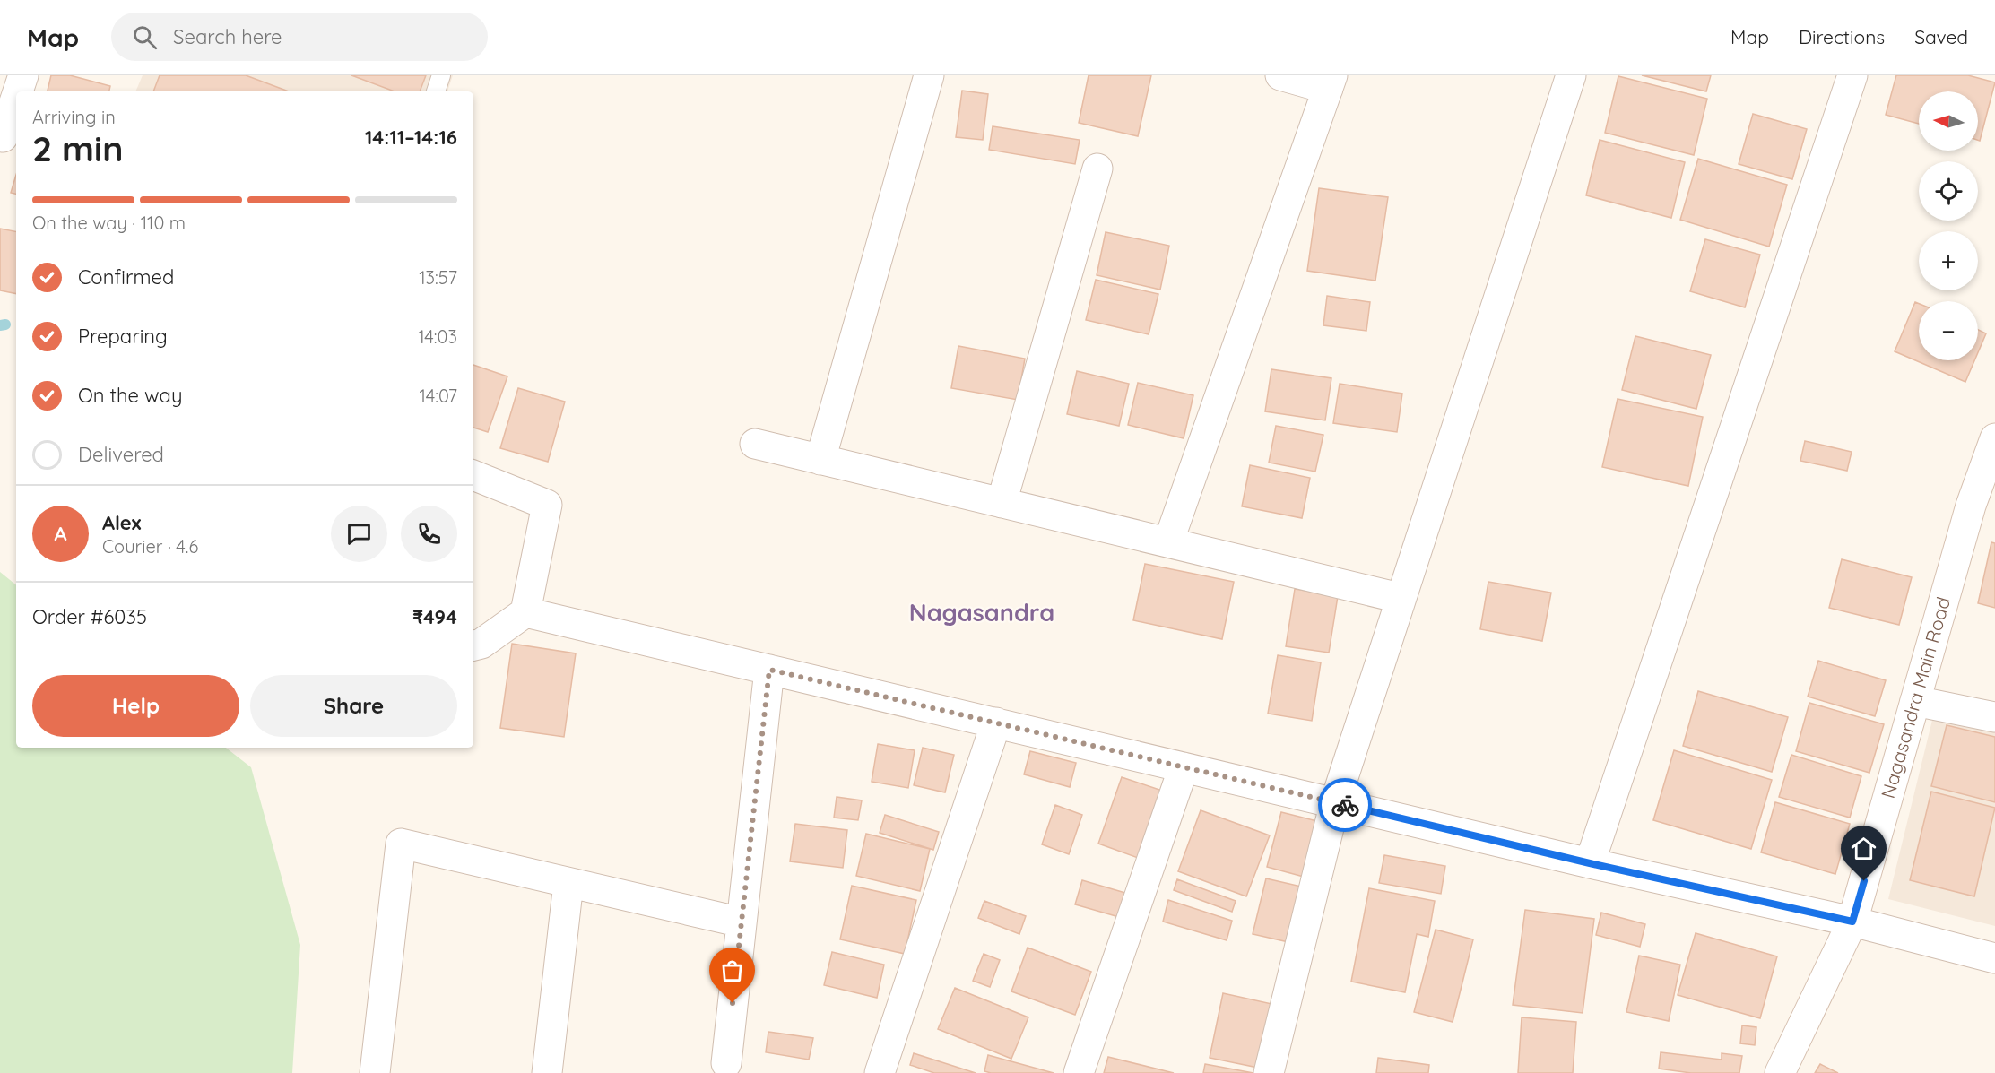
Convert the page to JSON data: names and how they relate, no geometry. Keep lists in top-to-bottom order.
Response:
{
  "streets": {
    "street": ["Nagasandra Main Road"]
  },
  "districts": ["Nagasandra"],
  "north": "left",
  "page": {
    "header": "Map",
    "search": "Search here",
    "nav": ["Map", "Directions", "Saved"],
    "map_buttons": ["+", "−"],
    "heading": ["2 min", "Arriving in", "14:11–14:16"],
    "panel": [
      "Alex",
      "Courier · 4.6",
      "Order #6035",
      "₹494"
    ],
    "bar": "On the way · 110 m",
    "list": [
      ["Confirmed", "13:57"],
      ["Preparing", "14:03"],
      ["On the way", "14:07"],
      "Delivered"
    ],
    "round": "A",
    "buttons": ["Help", "Share"]
  }
}
